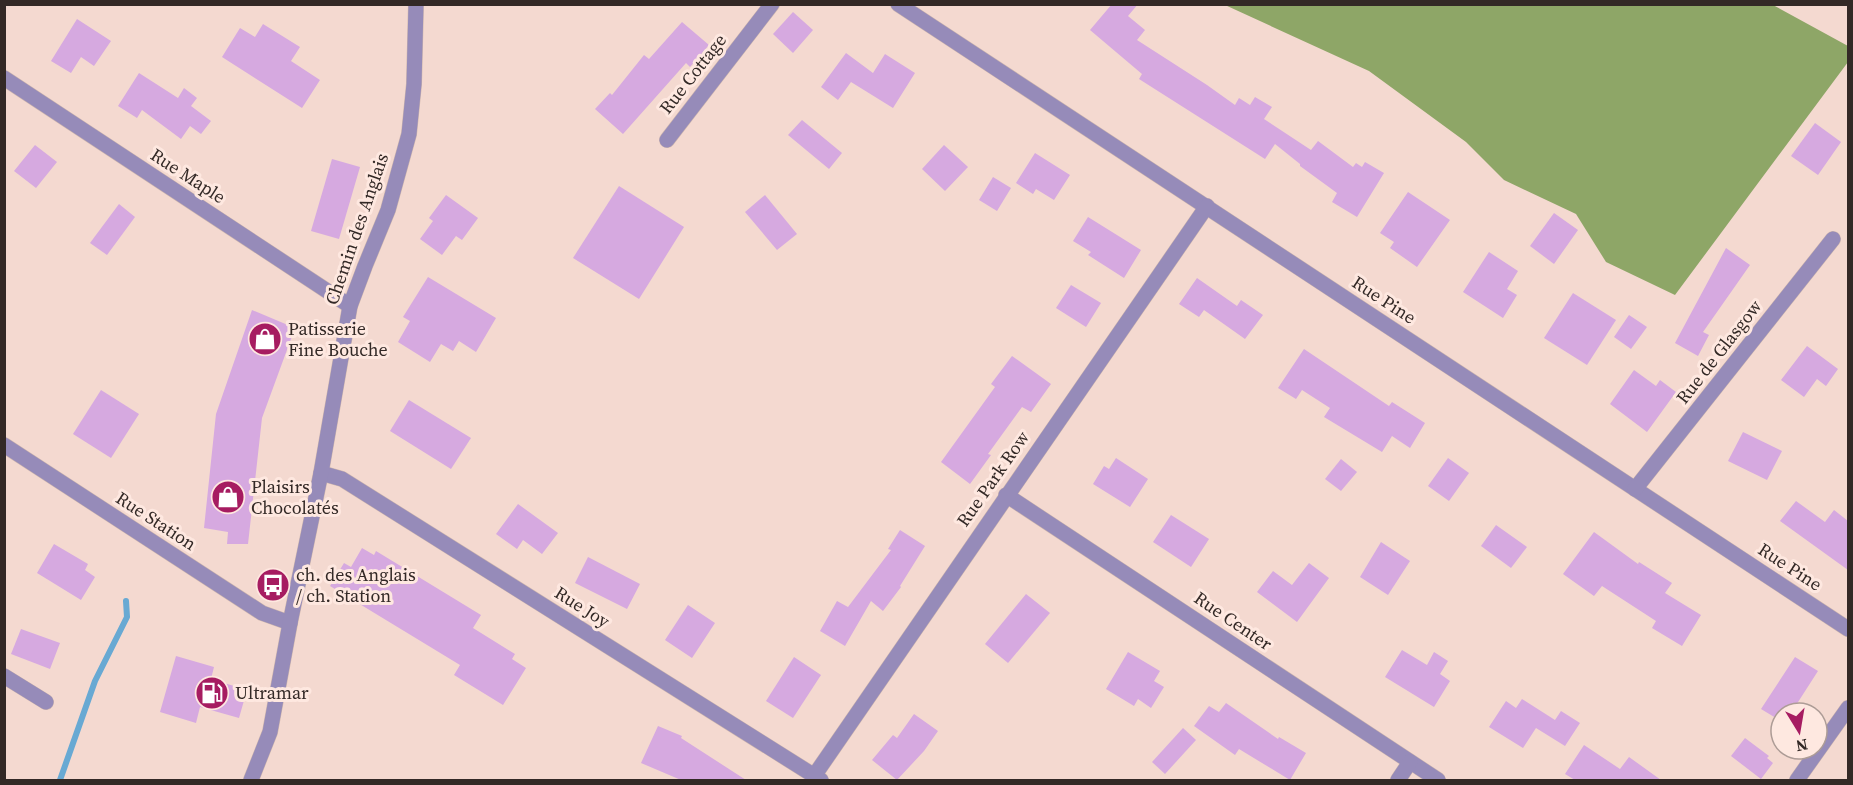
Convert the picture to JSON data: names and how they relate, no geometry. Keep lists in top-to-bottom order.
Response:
{
  "streets": {
    "street": [
      "Rue Cottage",
      "Rue Maple",
      "Chemin des Anglais",
      "Rue Pine",
      "Rue de Glasgow",
      "Rue Park Row",
      "Rue Station",
      "Rue Joy",
      "Rue Center"
    ]
  },
  "crossings": [
    ["Rue Maple", "Chemin des Anglais"],
    ["Chemin des Anglais", "Rue Station"],
    ["Chemin des Anglais", "Rue Joy"],
    ["Rue Pine", "Rue de Glasgow"],
    ["Rue Pine", "Rue Park Row"],
    ["Rue Park Row", "Rue Joy"],
    ["Rue Park Row", "Rue Center"]
  ],
  "places": {
    "shop": ["Patisserie Fine Bouche", "Plaisirs Chocolatés"],
    "bus stop": ["ch. des Anglais / ch. Station"],
    "fuel station": ["Ultramar"]
  },
  "north": "bottom"
}
